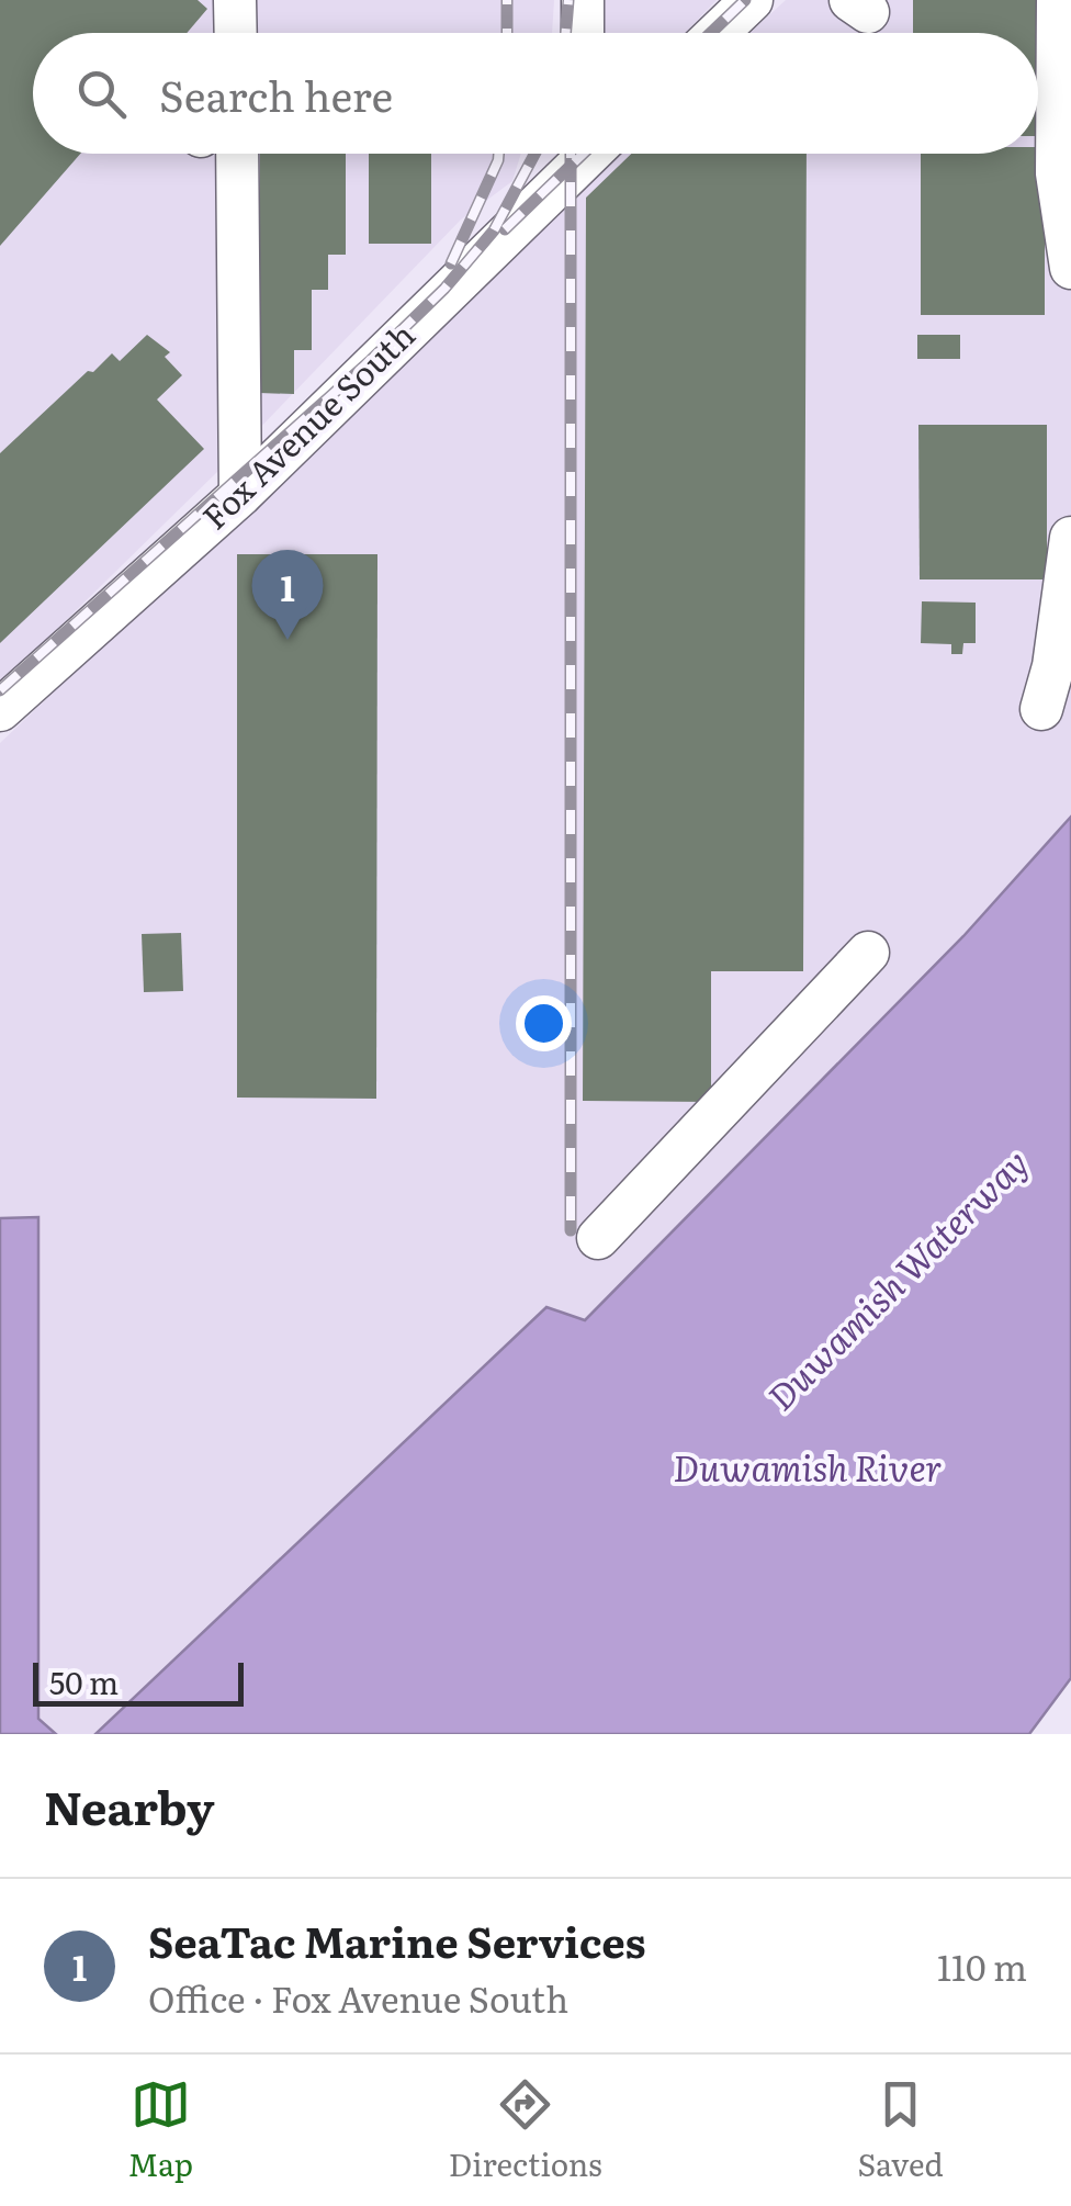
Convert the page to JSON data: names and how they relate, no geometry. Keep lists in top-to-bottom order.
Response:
{
  "streets": {
    "street": ["Fox Avenue South"]
  },
  "water": ["Duwamish Waterway", "Duwamish River"],
  "scale_bar": "50 m",
  "page": {
    "search": "Search here",
    "pins": "1",
    "scale": "50 m",
    "heading": "Nearby",
    "list": [
      {
        "mark": "1",
        "name": "SeaTac Marine Services",
        "note": "Office · Fox Avenue South",
        "value": "110 m"
      }
    ],
    "nav": ["Map", "Directions", "Saved"]
  }
}
